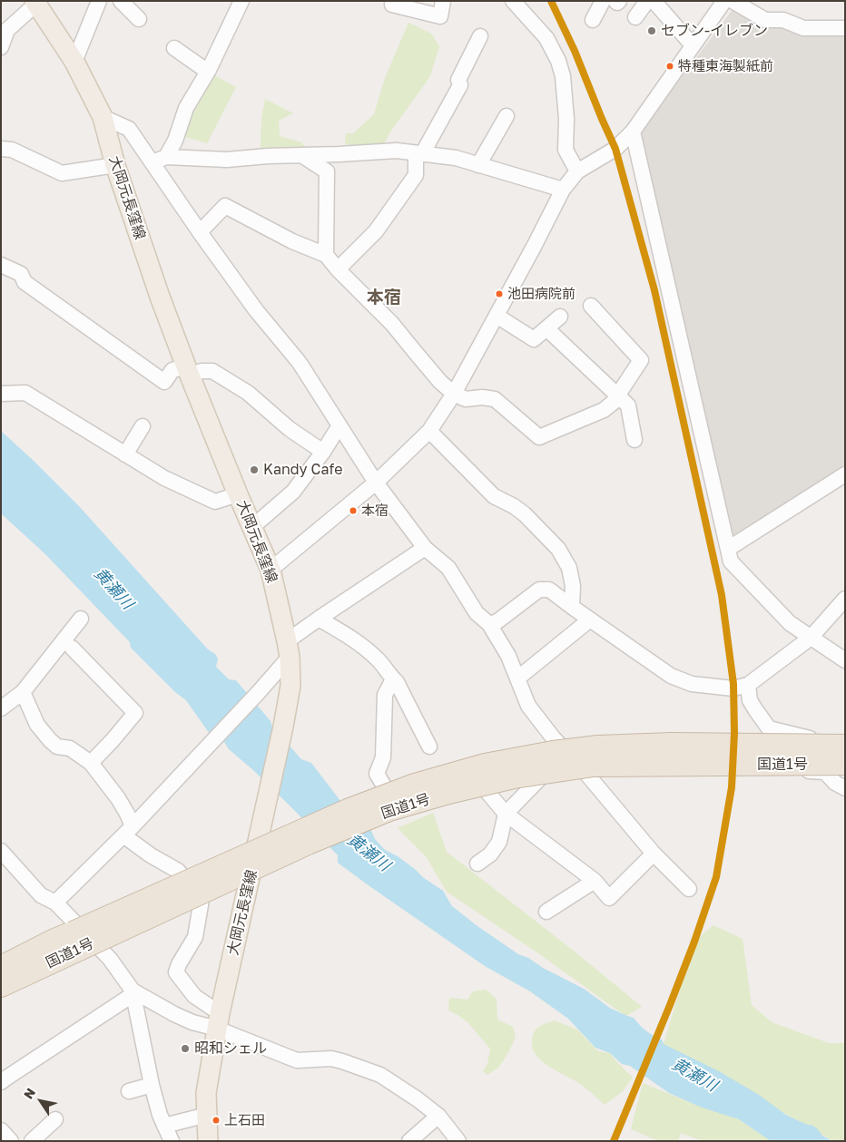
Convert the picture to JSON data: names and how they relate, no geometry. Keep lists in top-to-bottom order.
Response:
{
  "streets": {
    "highway": ["国道1号"],
    "main road": ["大岡元長窪線"]
  },
  "districts": ["本宿"],
  "water": ["黄瀬川"],
  "places": [
    "セブン-イレブン",
    "特種東海製紙前",
    "池田病院前",
    "Kandy Cafe",
    "本宿",
    "昭和シェル",
    "上石田"
  ],
  "north": "top left"
}
